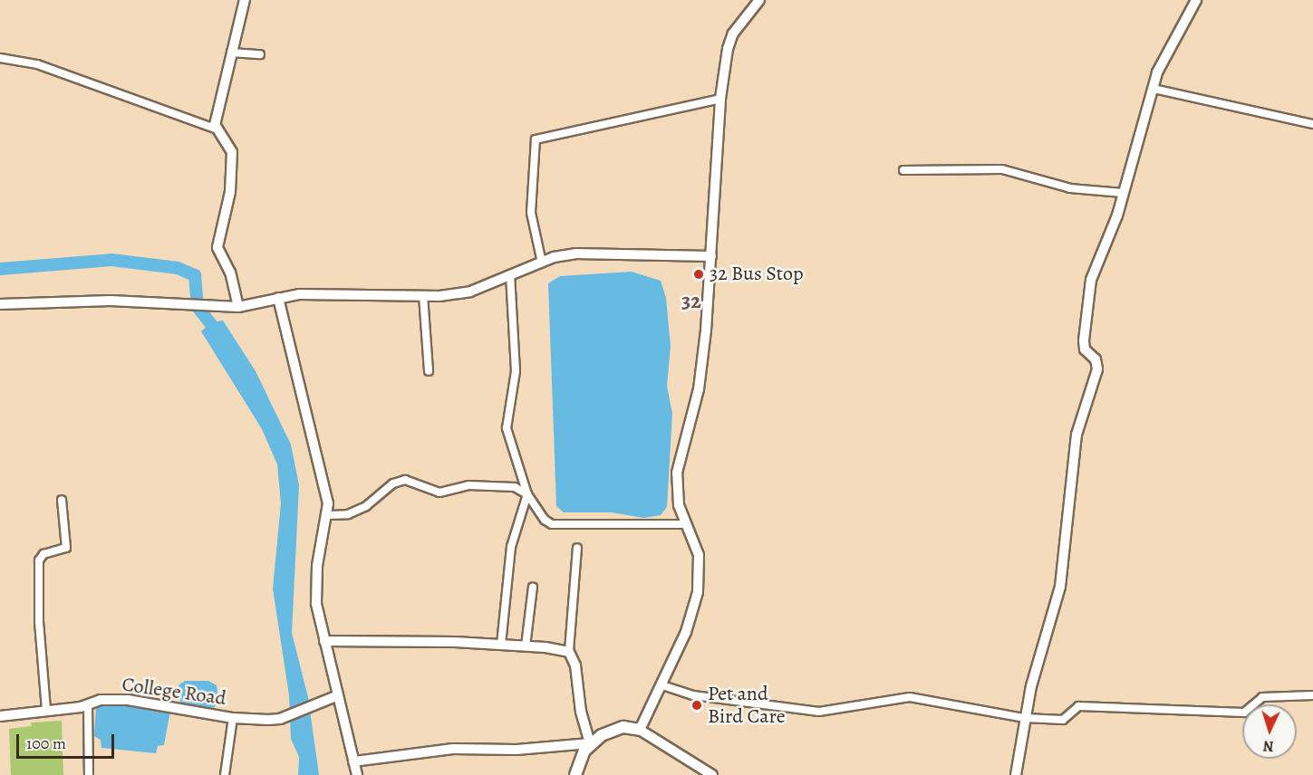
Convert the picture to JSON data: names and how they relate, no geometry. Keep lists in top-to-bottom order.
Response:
{
  "streets": {
    "street": ["College Road"]
  },
  "districts": ["32"],
  "places": ["32 Bus Stop", "Pet and Bird Care"],
  "scale_bar": "100 m",
  "north": "bottom"
}
